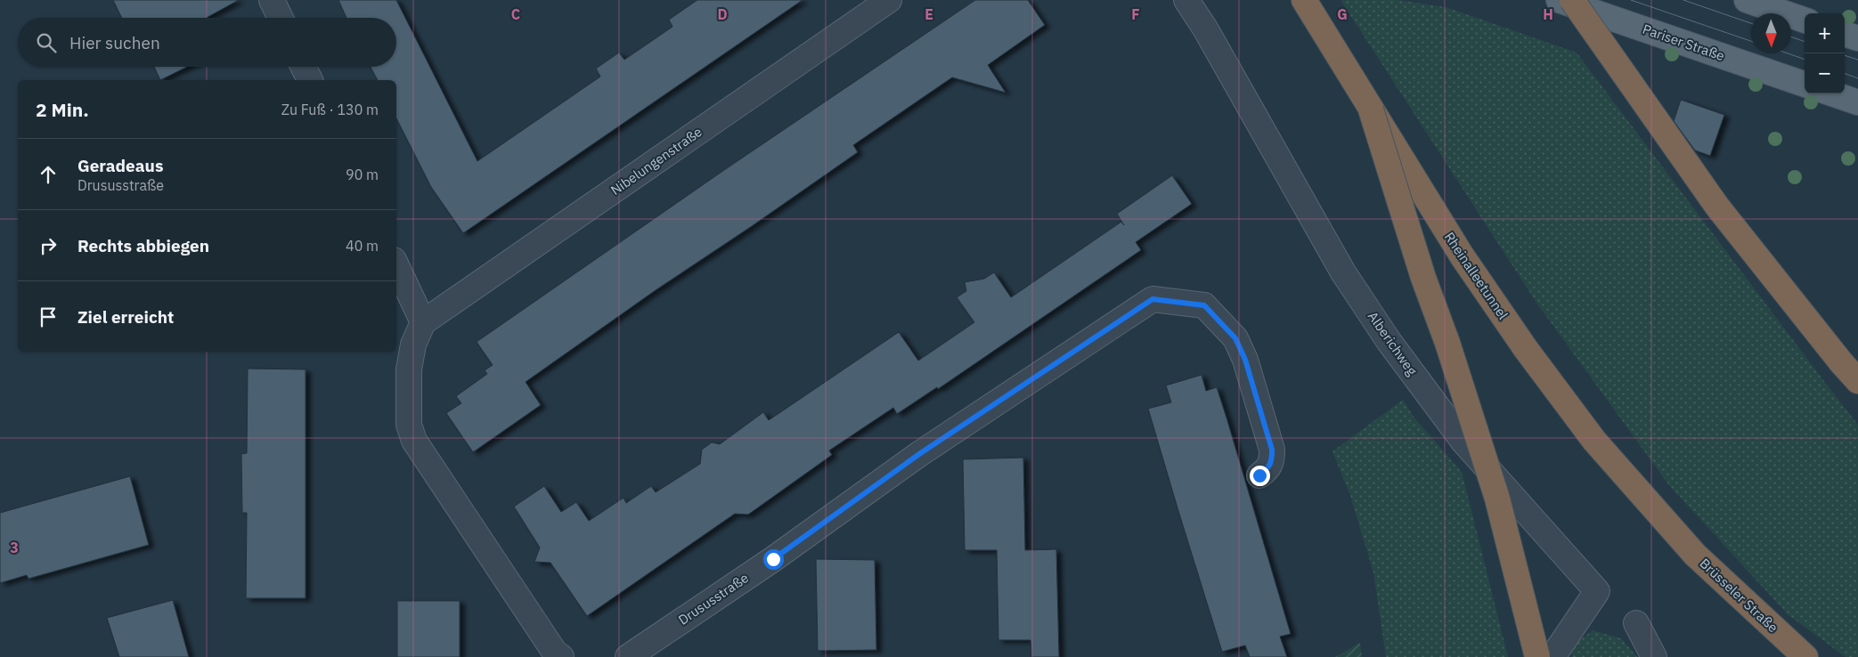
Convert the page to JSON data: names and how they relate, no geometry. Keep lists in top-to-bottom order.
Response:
{
  "streets": {
    "highway": ["Rheinalleetunnel", "Brüsseler Straße"],
    "main road": ["Pariser Straße"],
    "street": ["Nibelungenstraße", "Alberichweg", "Drususstraße"]
  },
  "crossings": [
    ["Rheinalleetunnel", "Brüsseler Straße"]
  ],
  "north": "bottom",
  "page": {
    "map_buttons": ["+", "−"],
    "search": "Hier suchen",
    "heading": ["2 Min.", "Zu Fuß · 130 m"],
    "list": [
      ["Geradeaus", "Drususstraße", "90 m"],
      ["Rechts abbiegen", "40 m"],
      "Ziel erreicht"
    ]
  },
  "grid": {
    "columns": [
      "C",
      "D",
      "E",
      "F",
      "G",
      "H"
    ],
    "rows": ["3"]
  }
}
